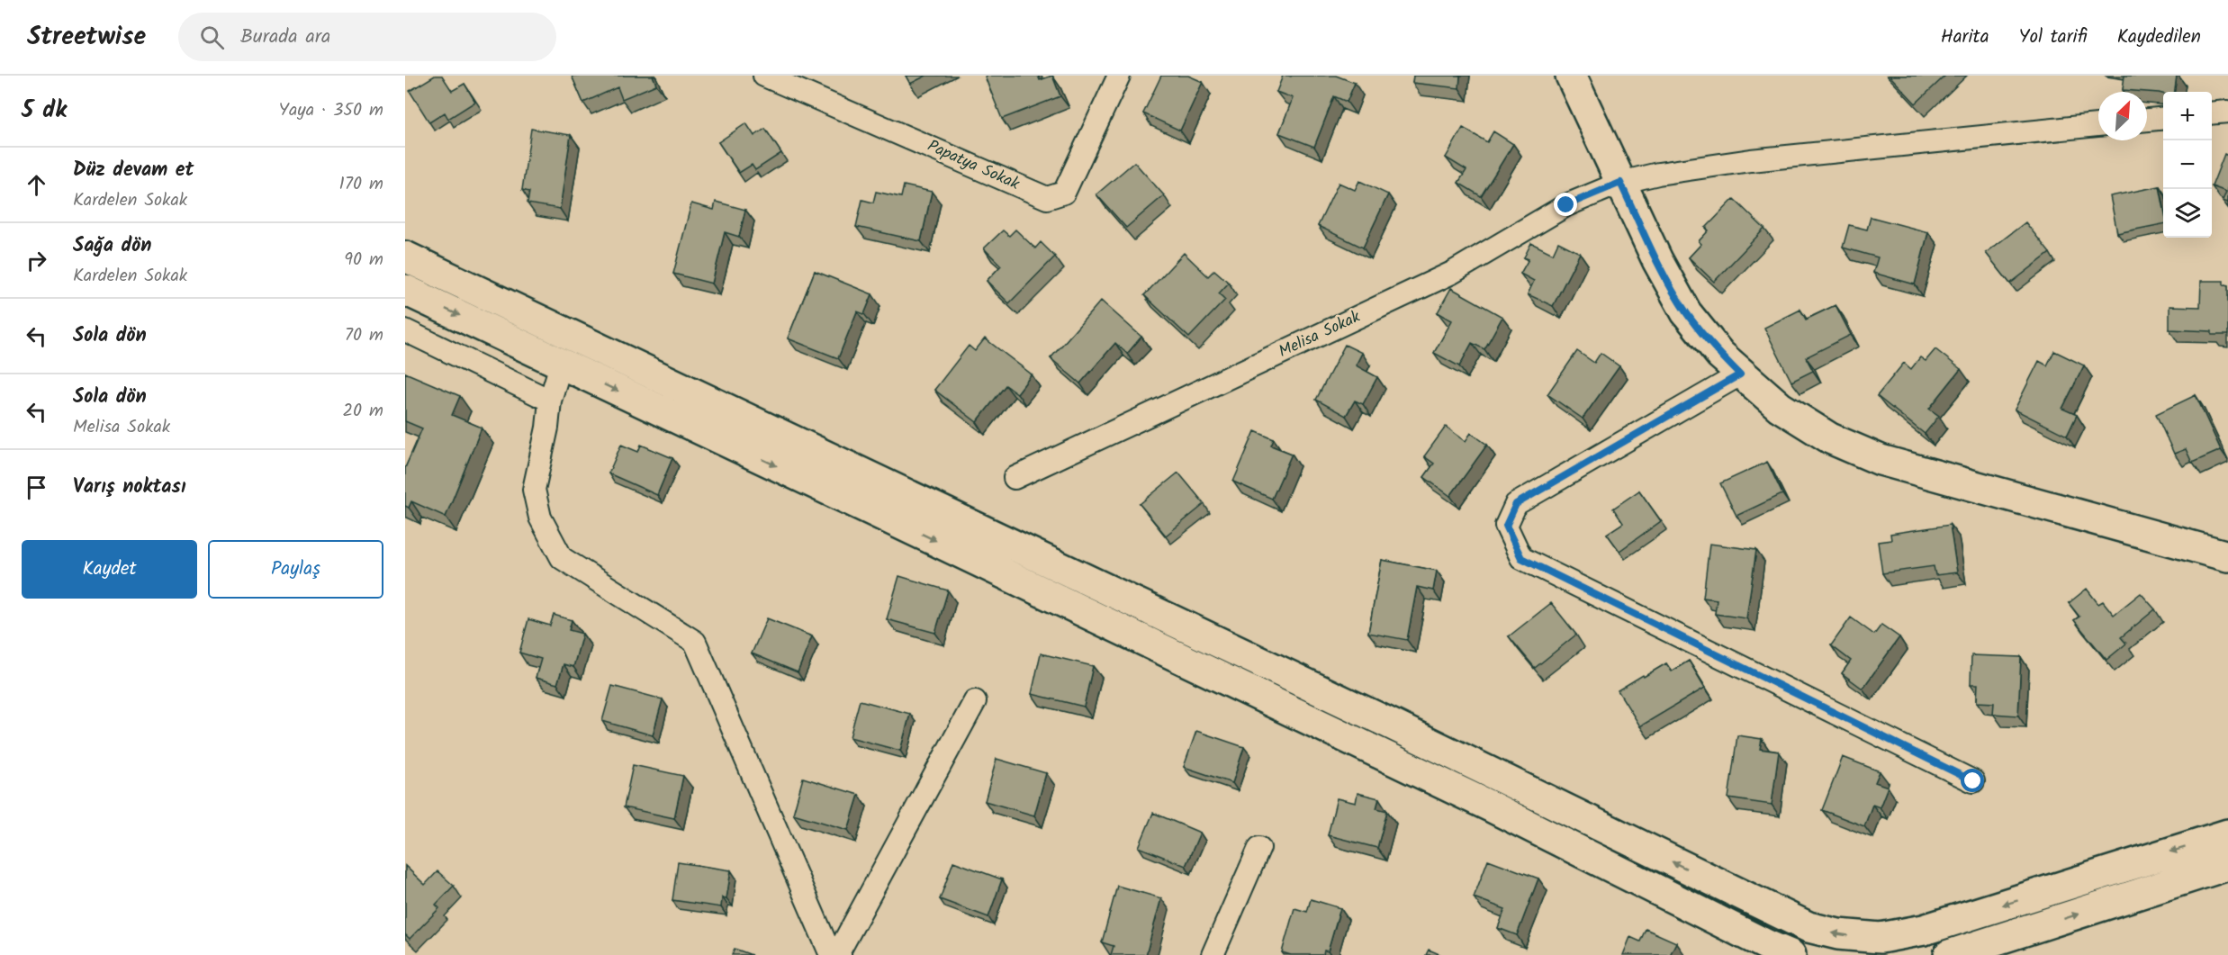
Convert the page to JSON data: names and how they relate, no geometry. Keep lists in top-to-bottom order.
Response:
{
  "streets": {
    "street": ["Papatya Sokak", "Melisa Sokak"]
  },
  "north": "top right",
  "page": {
    "header": "Streetwise",
    "search": "Burada ara",
    "nav": ["Harita", "Yol tarifi", "Kaydedilen"],
    "heading": ["5 dk", "Yaya · 350 m"],
    "map_buttons": ["+", "−"],
    "list": [
      ["Düz devam et", "Kardelen Sokak", "170 m"],
      ["Sağa dön", "Kardelen Sokak", "90 m"],
      ["Sola dön", "70 m"],
      ["Sola dön", "Melisa Sokak", "20 m"],
      "Varış noktası"
    ],
    "buttons": ["Kaydet", "Paylaş"]
  }
}
